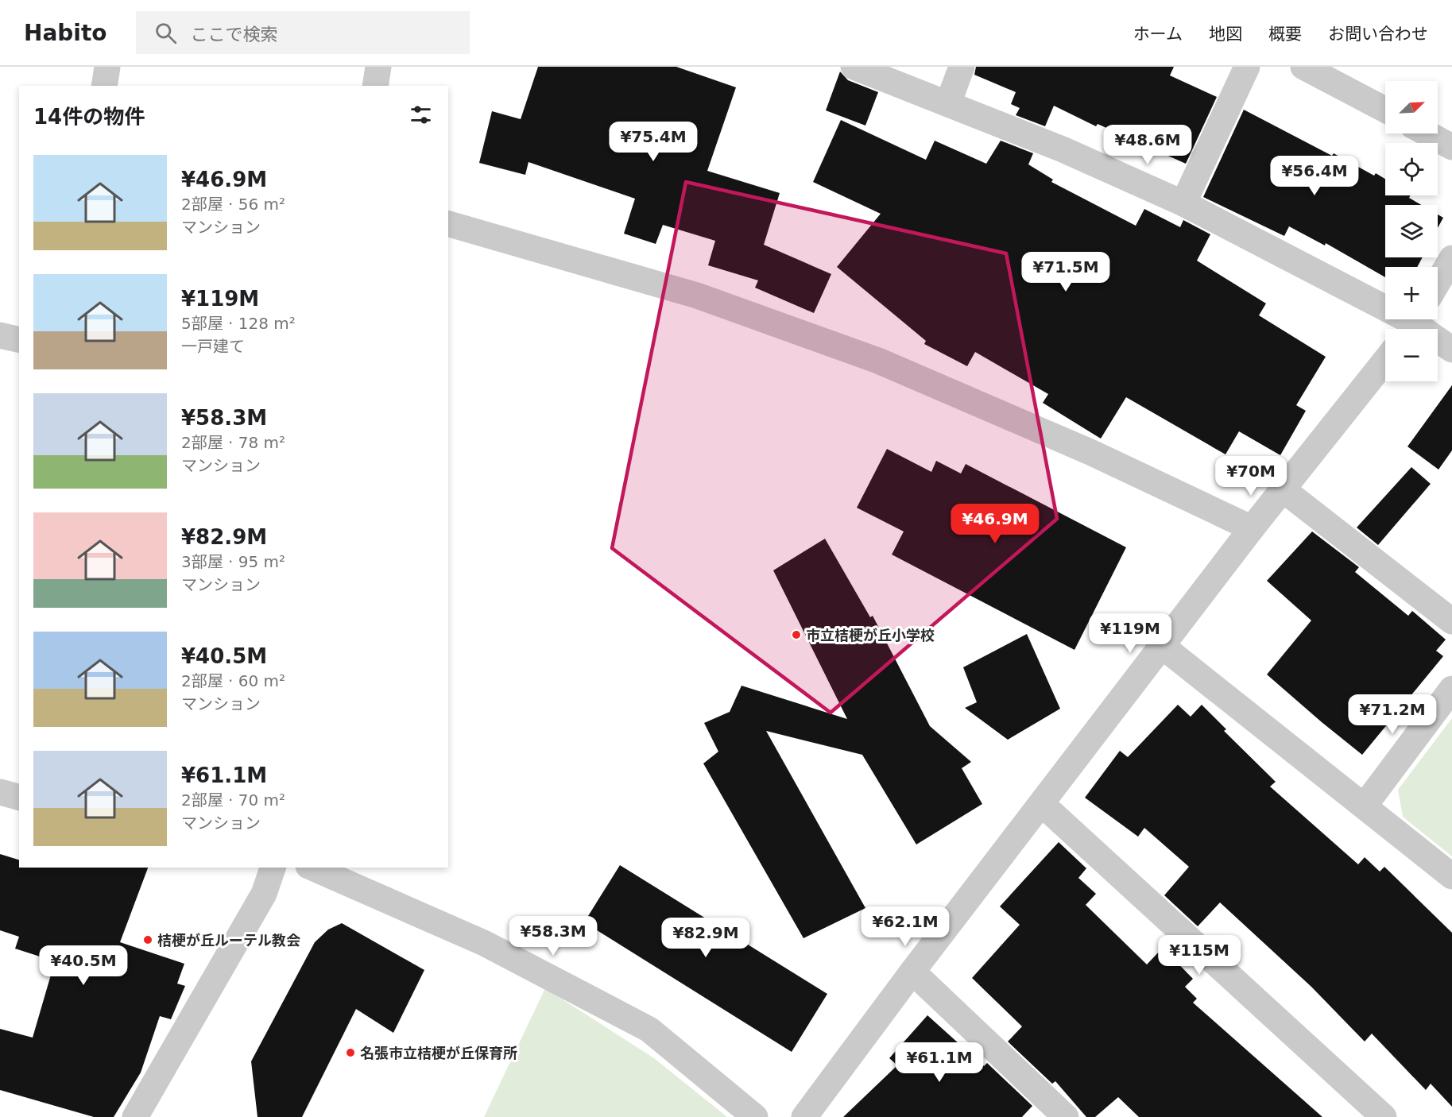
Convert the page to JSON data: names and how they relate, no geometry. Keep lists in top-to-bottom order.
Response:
{
  "places": ["市立桔梗が丘小学校", "桔梗が丘ルーテル教会", "名張市立桔梗が丘保育所"],
  "north": "top right",
  "page": {
    "header": "Habito",
    "search": "ここで検索",
    "nav": [
      "ホーム",
      "地図",
      "概要",
      "お問い合わせ"
    ],
    "map_buttons": ["+", "−"],
    "heading": "14件の物件",
    "price": [
      "¥75.4M",
      "¥48.6M",
      "¥56.4M",
      "¥71.5M",
      "¥70M",
      "¥46.9M",
      "¥119M",
      "¥71.2M",
      "¥62.1M",
      "¥58.3M",
      "¥82.9M",
      "¥115M",
      "¥40.5M",
      "¥61.1M"
    ],
    "list": [
      {
        "name": "¥46.9M",
        "note": "2部屋 · 56 m² · マンション"
      },
      {
        "name": "¥119M",
        "note": "5部屋 · 128 m² · 一戸建て"
      },
      {
        "name": "¥58.3M",
        "note": "2部屋 · 78 m² · マンション"
      },
      {
        "name": "¥82.9M",
        "note": "3部屋 · 95 m² · マンション"
      },
      {
        "name": "¥40.5M",
        "note": "2部屋 · 60 m² · マンション"
      },
      {
        "name": "¥61.1M",
        "note": "2部屋 · 70 m² · マンション"
      }
    ]
  }
}
